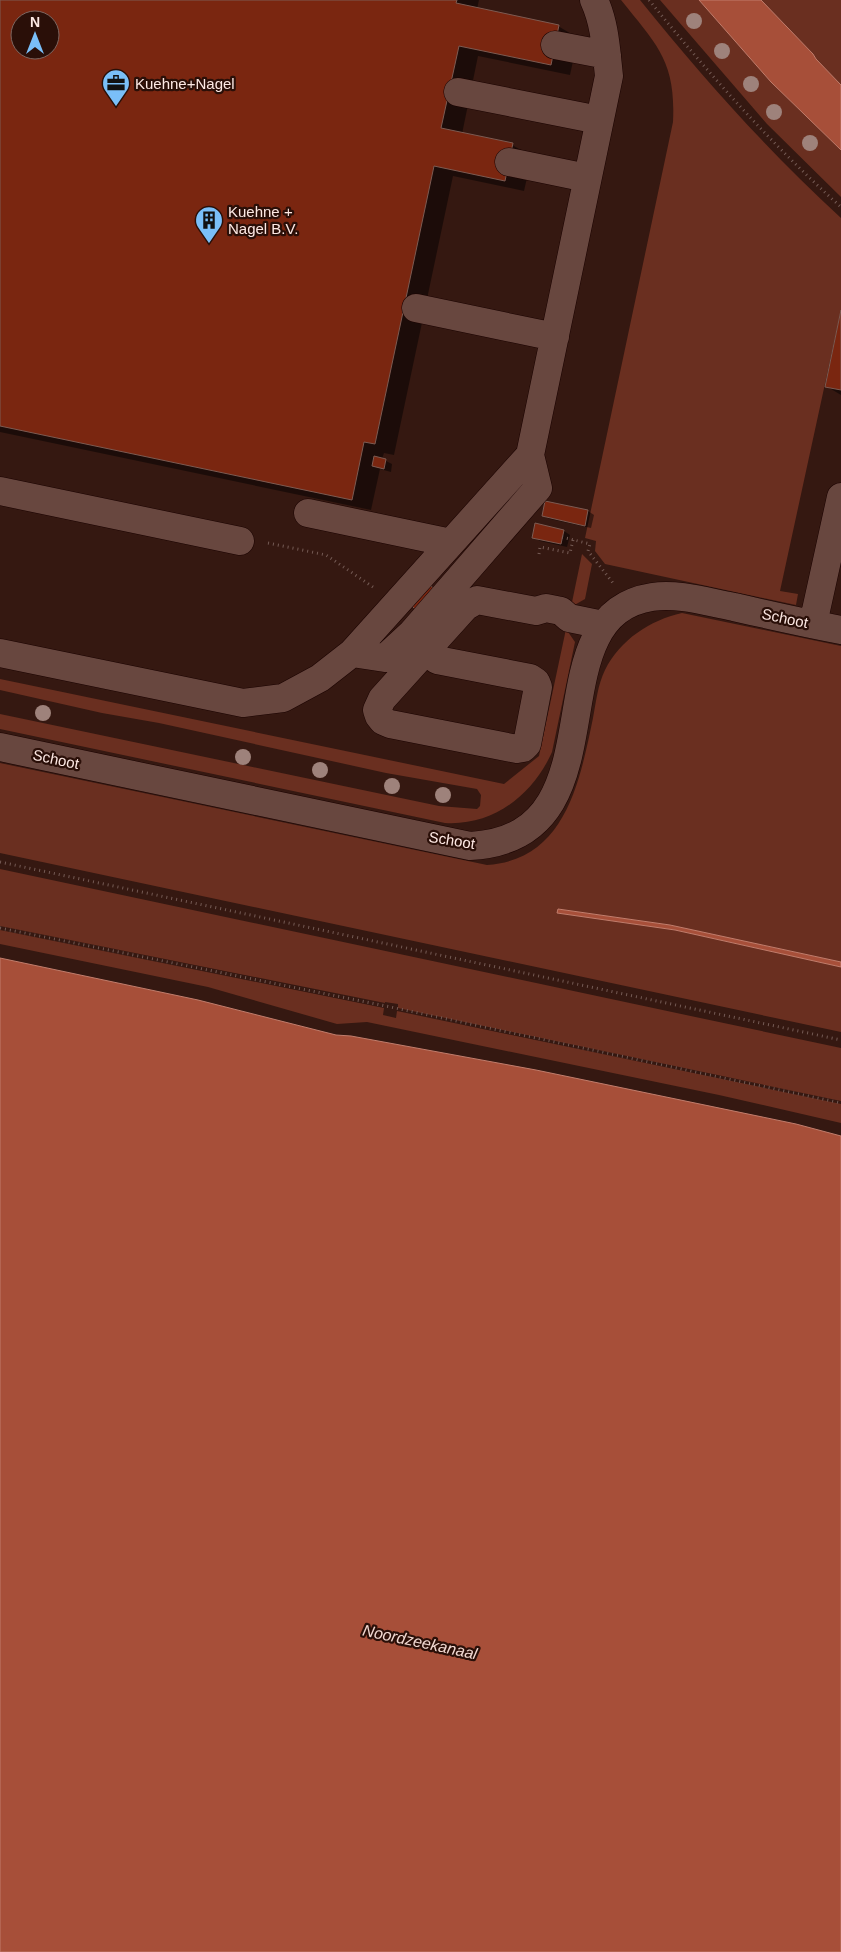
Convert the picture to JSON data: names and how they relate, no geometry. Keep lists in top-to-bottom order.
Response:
{
  "streets": {
    "street": ["Schoot"]
  },
  "water": ["Noordzeekanaal"],
  "places": {
    "office": ["Kuehne+Nagel"],
    "building": ["Kuehne + Nagel B.V."]
  },
  "north": "top"
}
